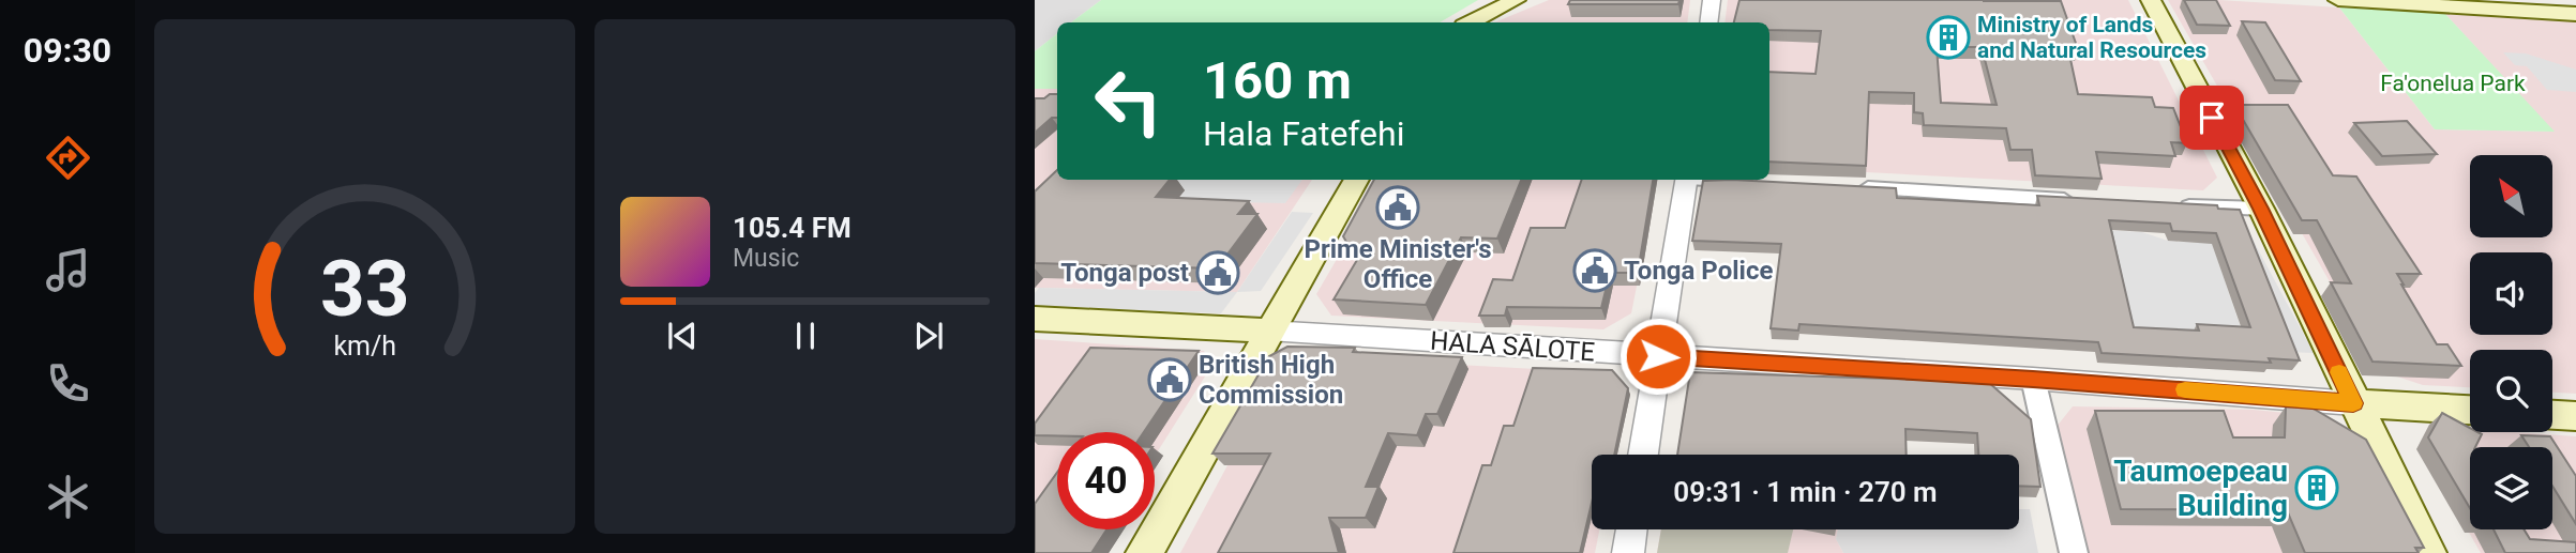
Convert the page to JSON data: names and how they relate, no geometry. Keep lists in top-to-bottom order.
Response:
{
  "streets": {
    "main road": ["HALA SĀLOTE"]
  },
  "parks": ["Fa'onelua Park"],
  "places": {
    "building": ["Ministry of Lands and Natural Resources", "Taumoepeau Building"],
    "public building": [
      "Prime Minister's Office",
      "Tonga Police",
      "Tonga post",
      "British High Commission"
    ]
  },
  "north": "top left",
  "page": {
    "tabs": "09:30",
    "turn": ["160 m", "Hala Fatefehi"],
    "song": ["105.4 FM", "Music"],
    "limit": "40",
    "trip": "09:31 · 1 min · 270 m",
    "gauge": ["33", "km/h"]
  }
}
